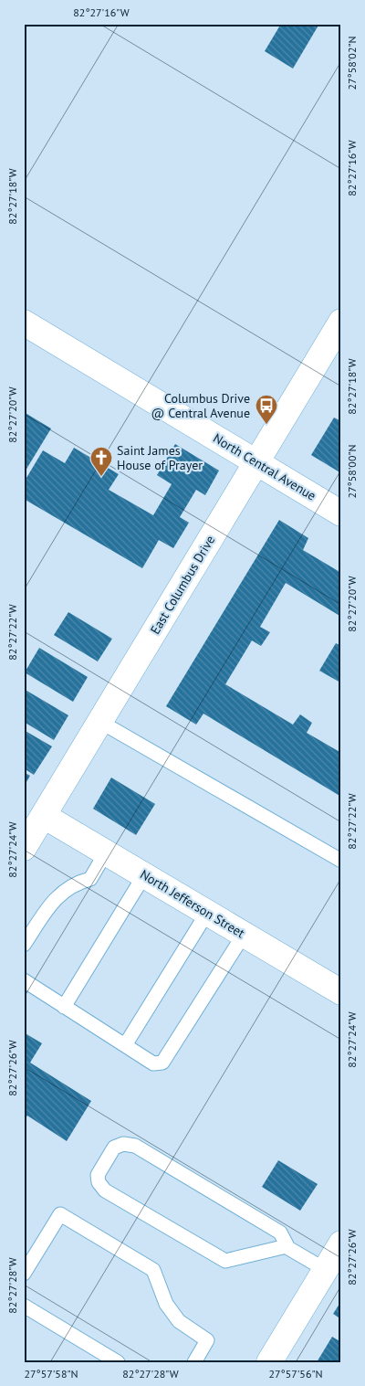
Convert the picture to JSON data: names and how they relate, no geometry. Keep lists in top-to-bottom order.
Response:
{
  "streets": {
    "street": ["North Central Avenue", "East Columbus Drive", "North Jefferson Street"]
  },
  "crossings": [
    ["North Central Avenue", "East Columbus Drive"],
    ["East Columbus Drive", "North Jefferson Street"]
  ],
  "places": {
    "bus stop": ["Columbus Drive @ Central Avenue"],
    "church": ["Saint James House of Prayer"]
  },
  "coordinates": [
    "82°27'16\"W",
    "27°58'02\"N",
    "82°27'18\"W",
    "82°27'20\"W",
    "27°58'00\"N",
    "82°27'22\"W",
    "82°27'24\"W",
    "82°27'26\"W",
    "82°27'28\"W",
    "27°57'58\"N",
    "27°57'56\"N"
  ]
}
